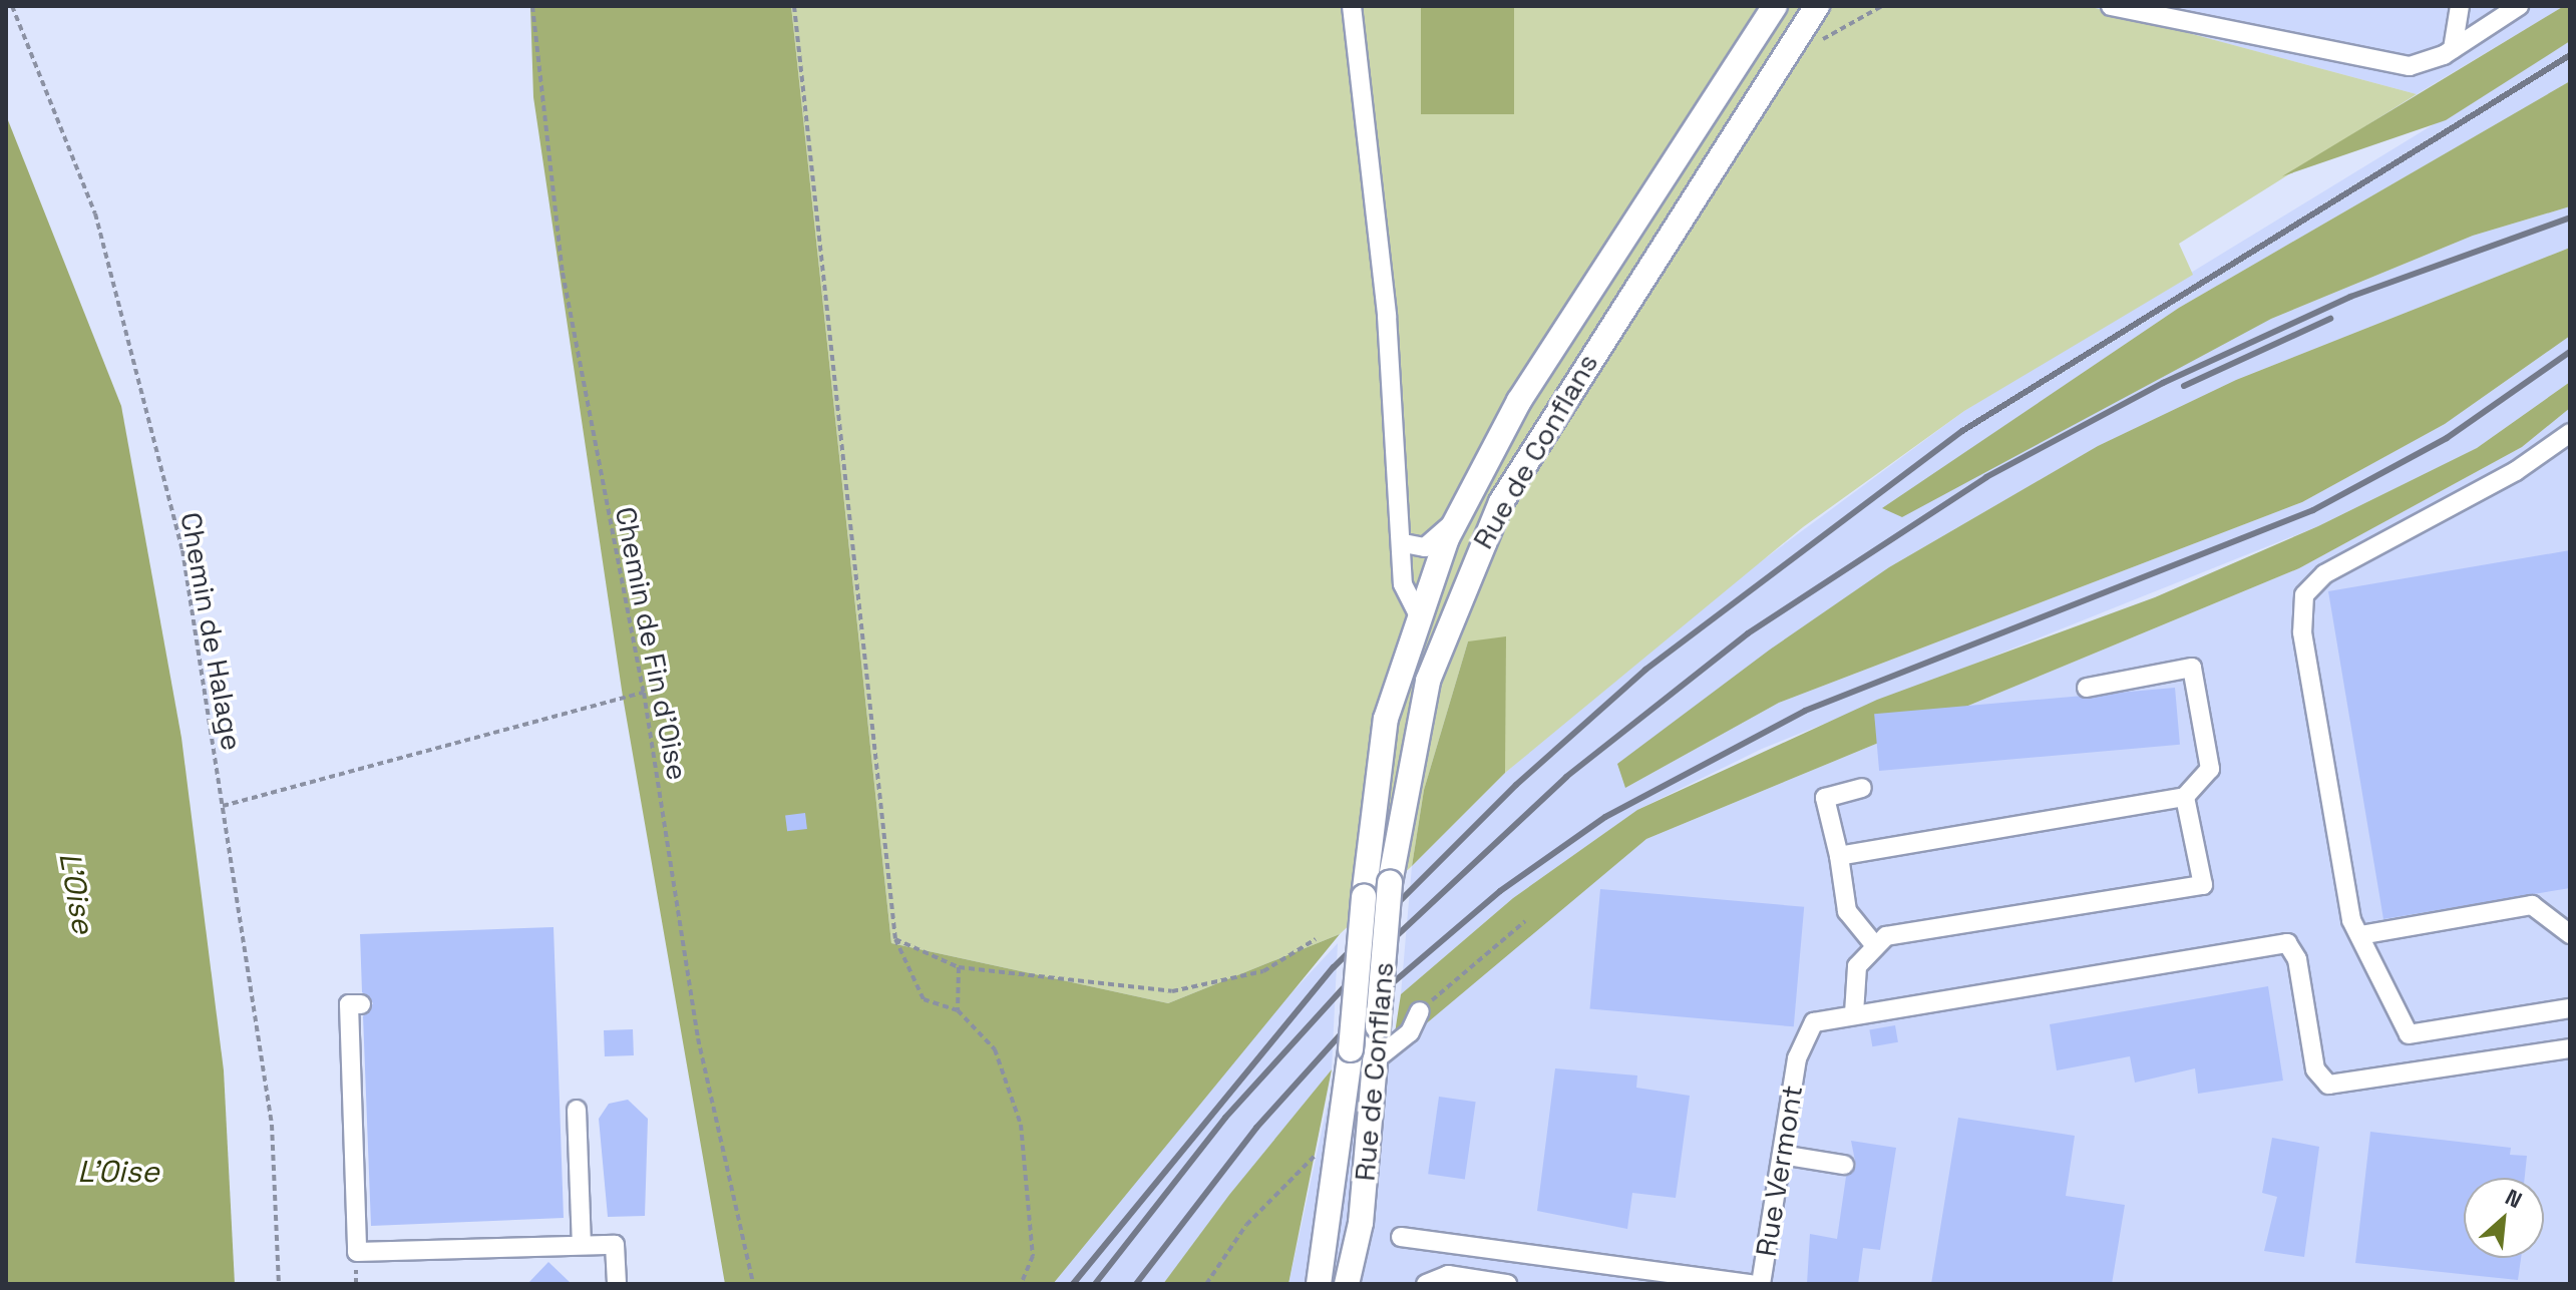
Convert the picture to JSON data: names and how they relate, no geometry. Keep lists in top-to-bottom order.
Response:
{
  "streets": {
    "main road": ["Rue de Conflans"],
    "street": ["Rue Vermont"],
    "path": ["Chemin de Halage", "Chemin de Fin d'Oise"]
  },
  "water": ["L'Oise", "L’Oise"],
  "north": "top right"
}
